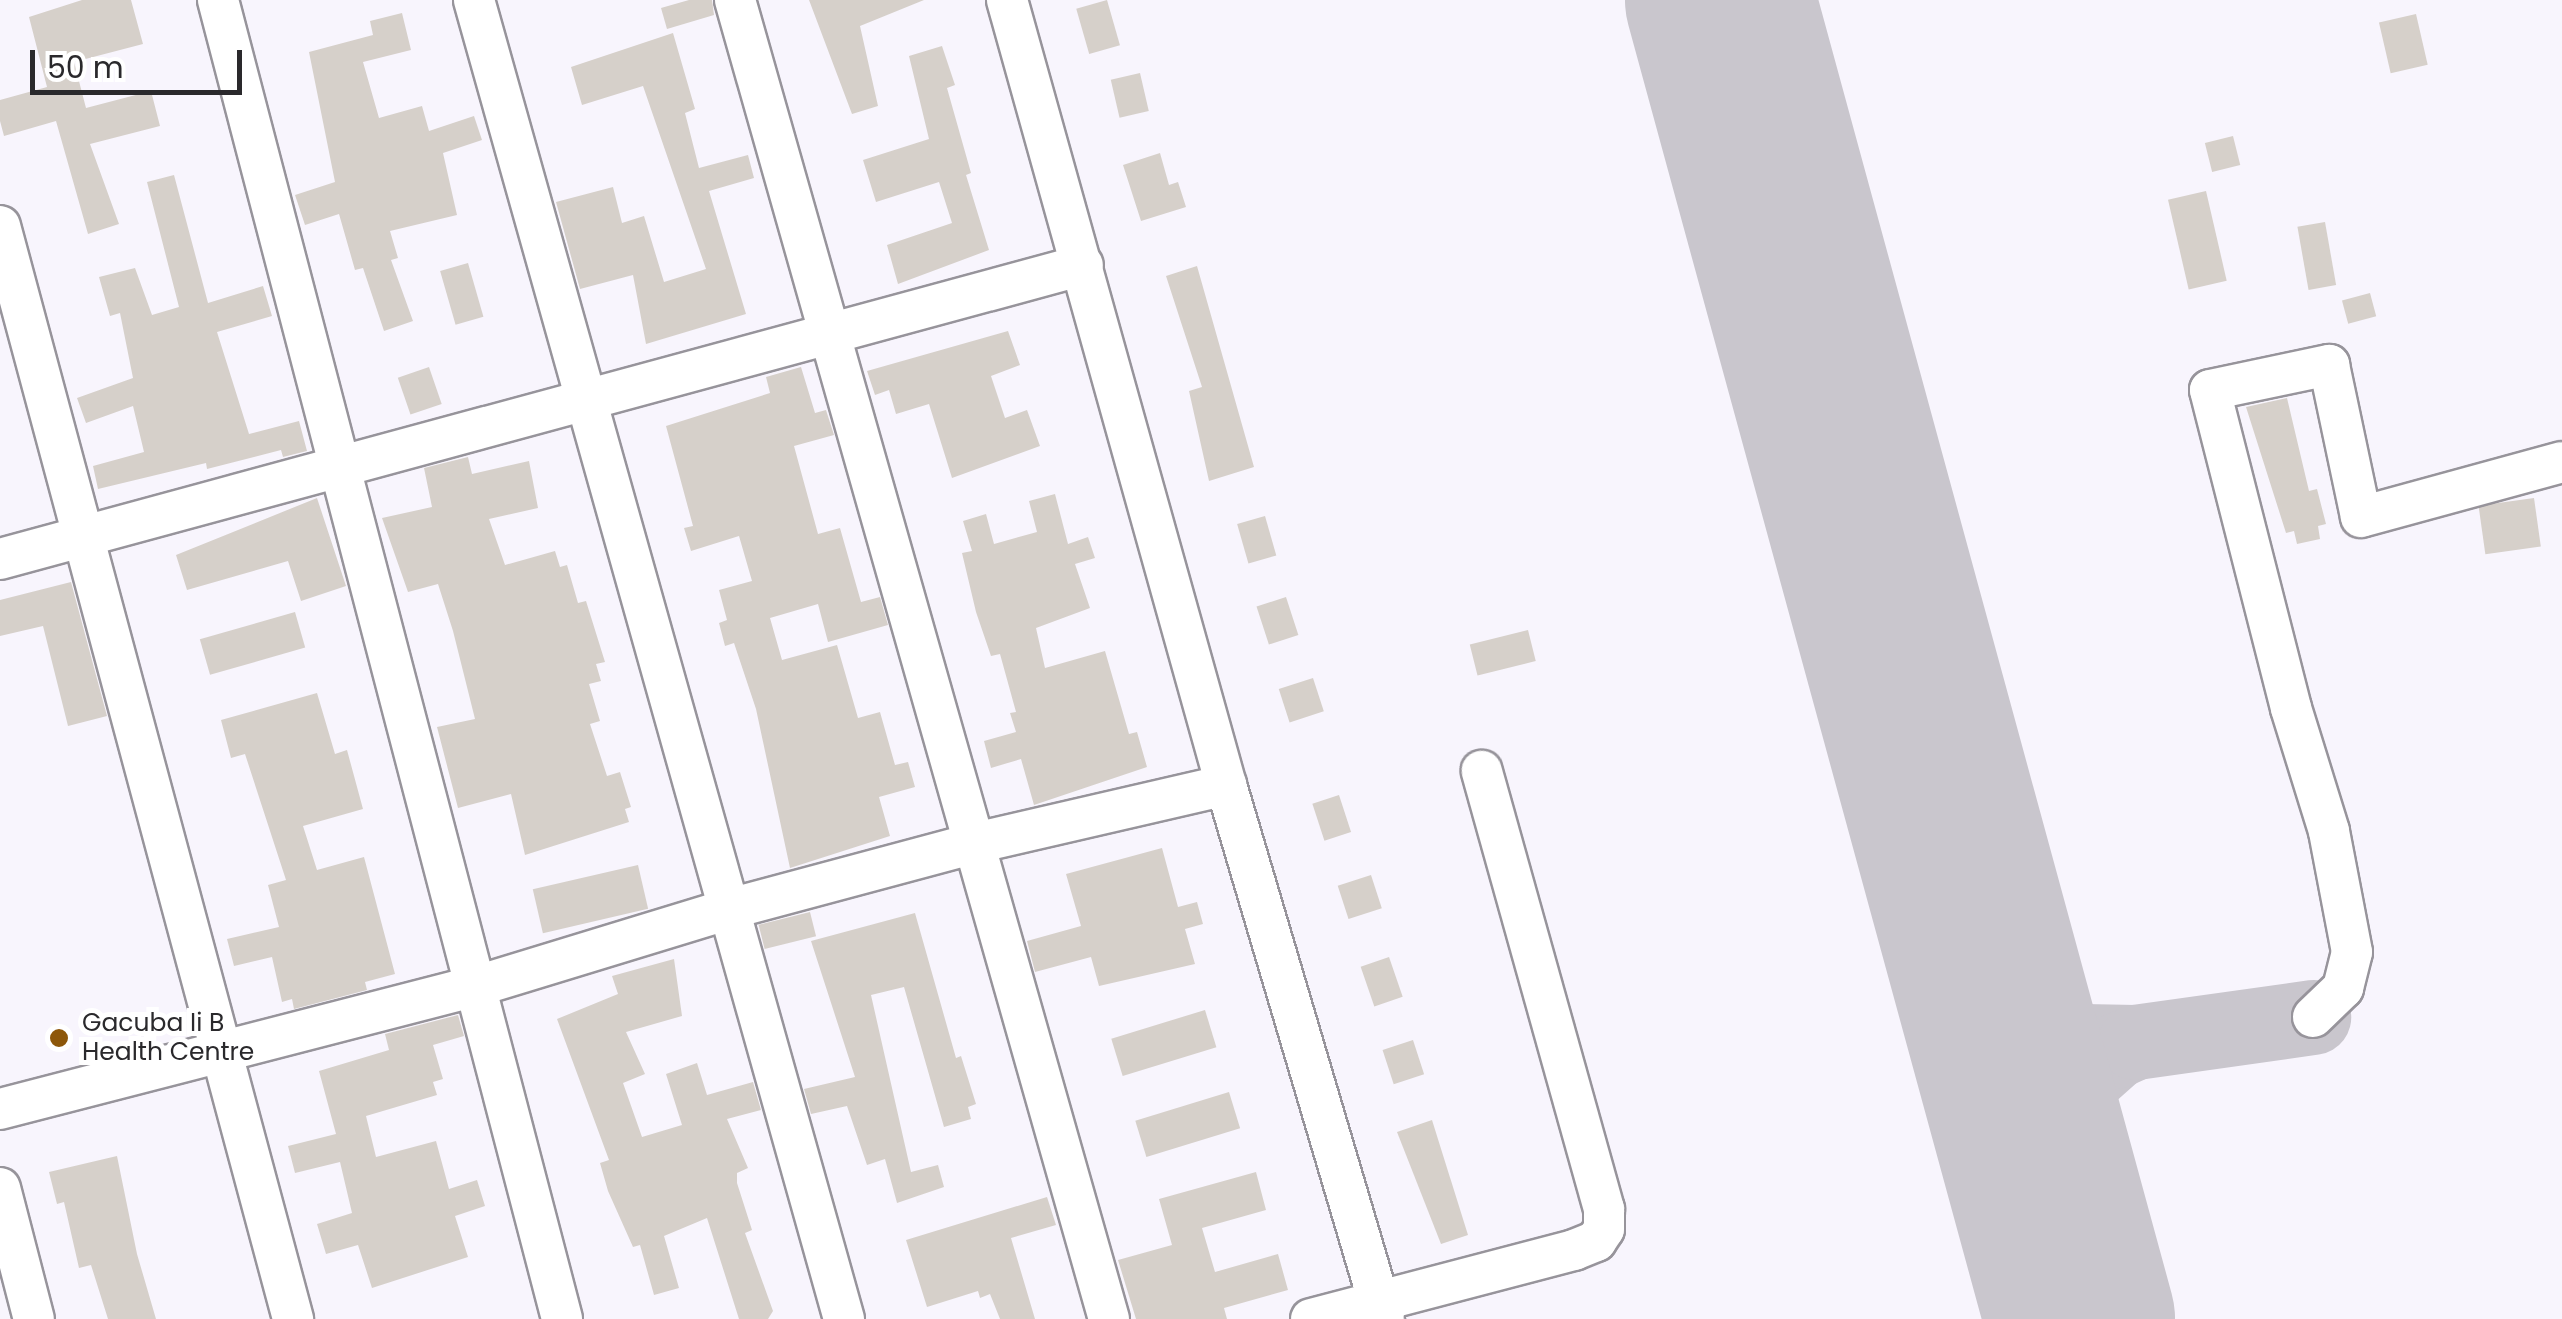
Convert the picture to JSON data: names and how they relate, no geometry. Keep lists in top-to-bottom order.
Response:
{
  "places": ["Gacuba Ii B Health Centre"],
  "scale_bar": "50 m"
}
